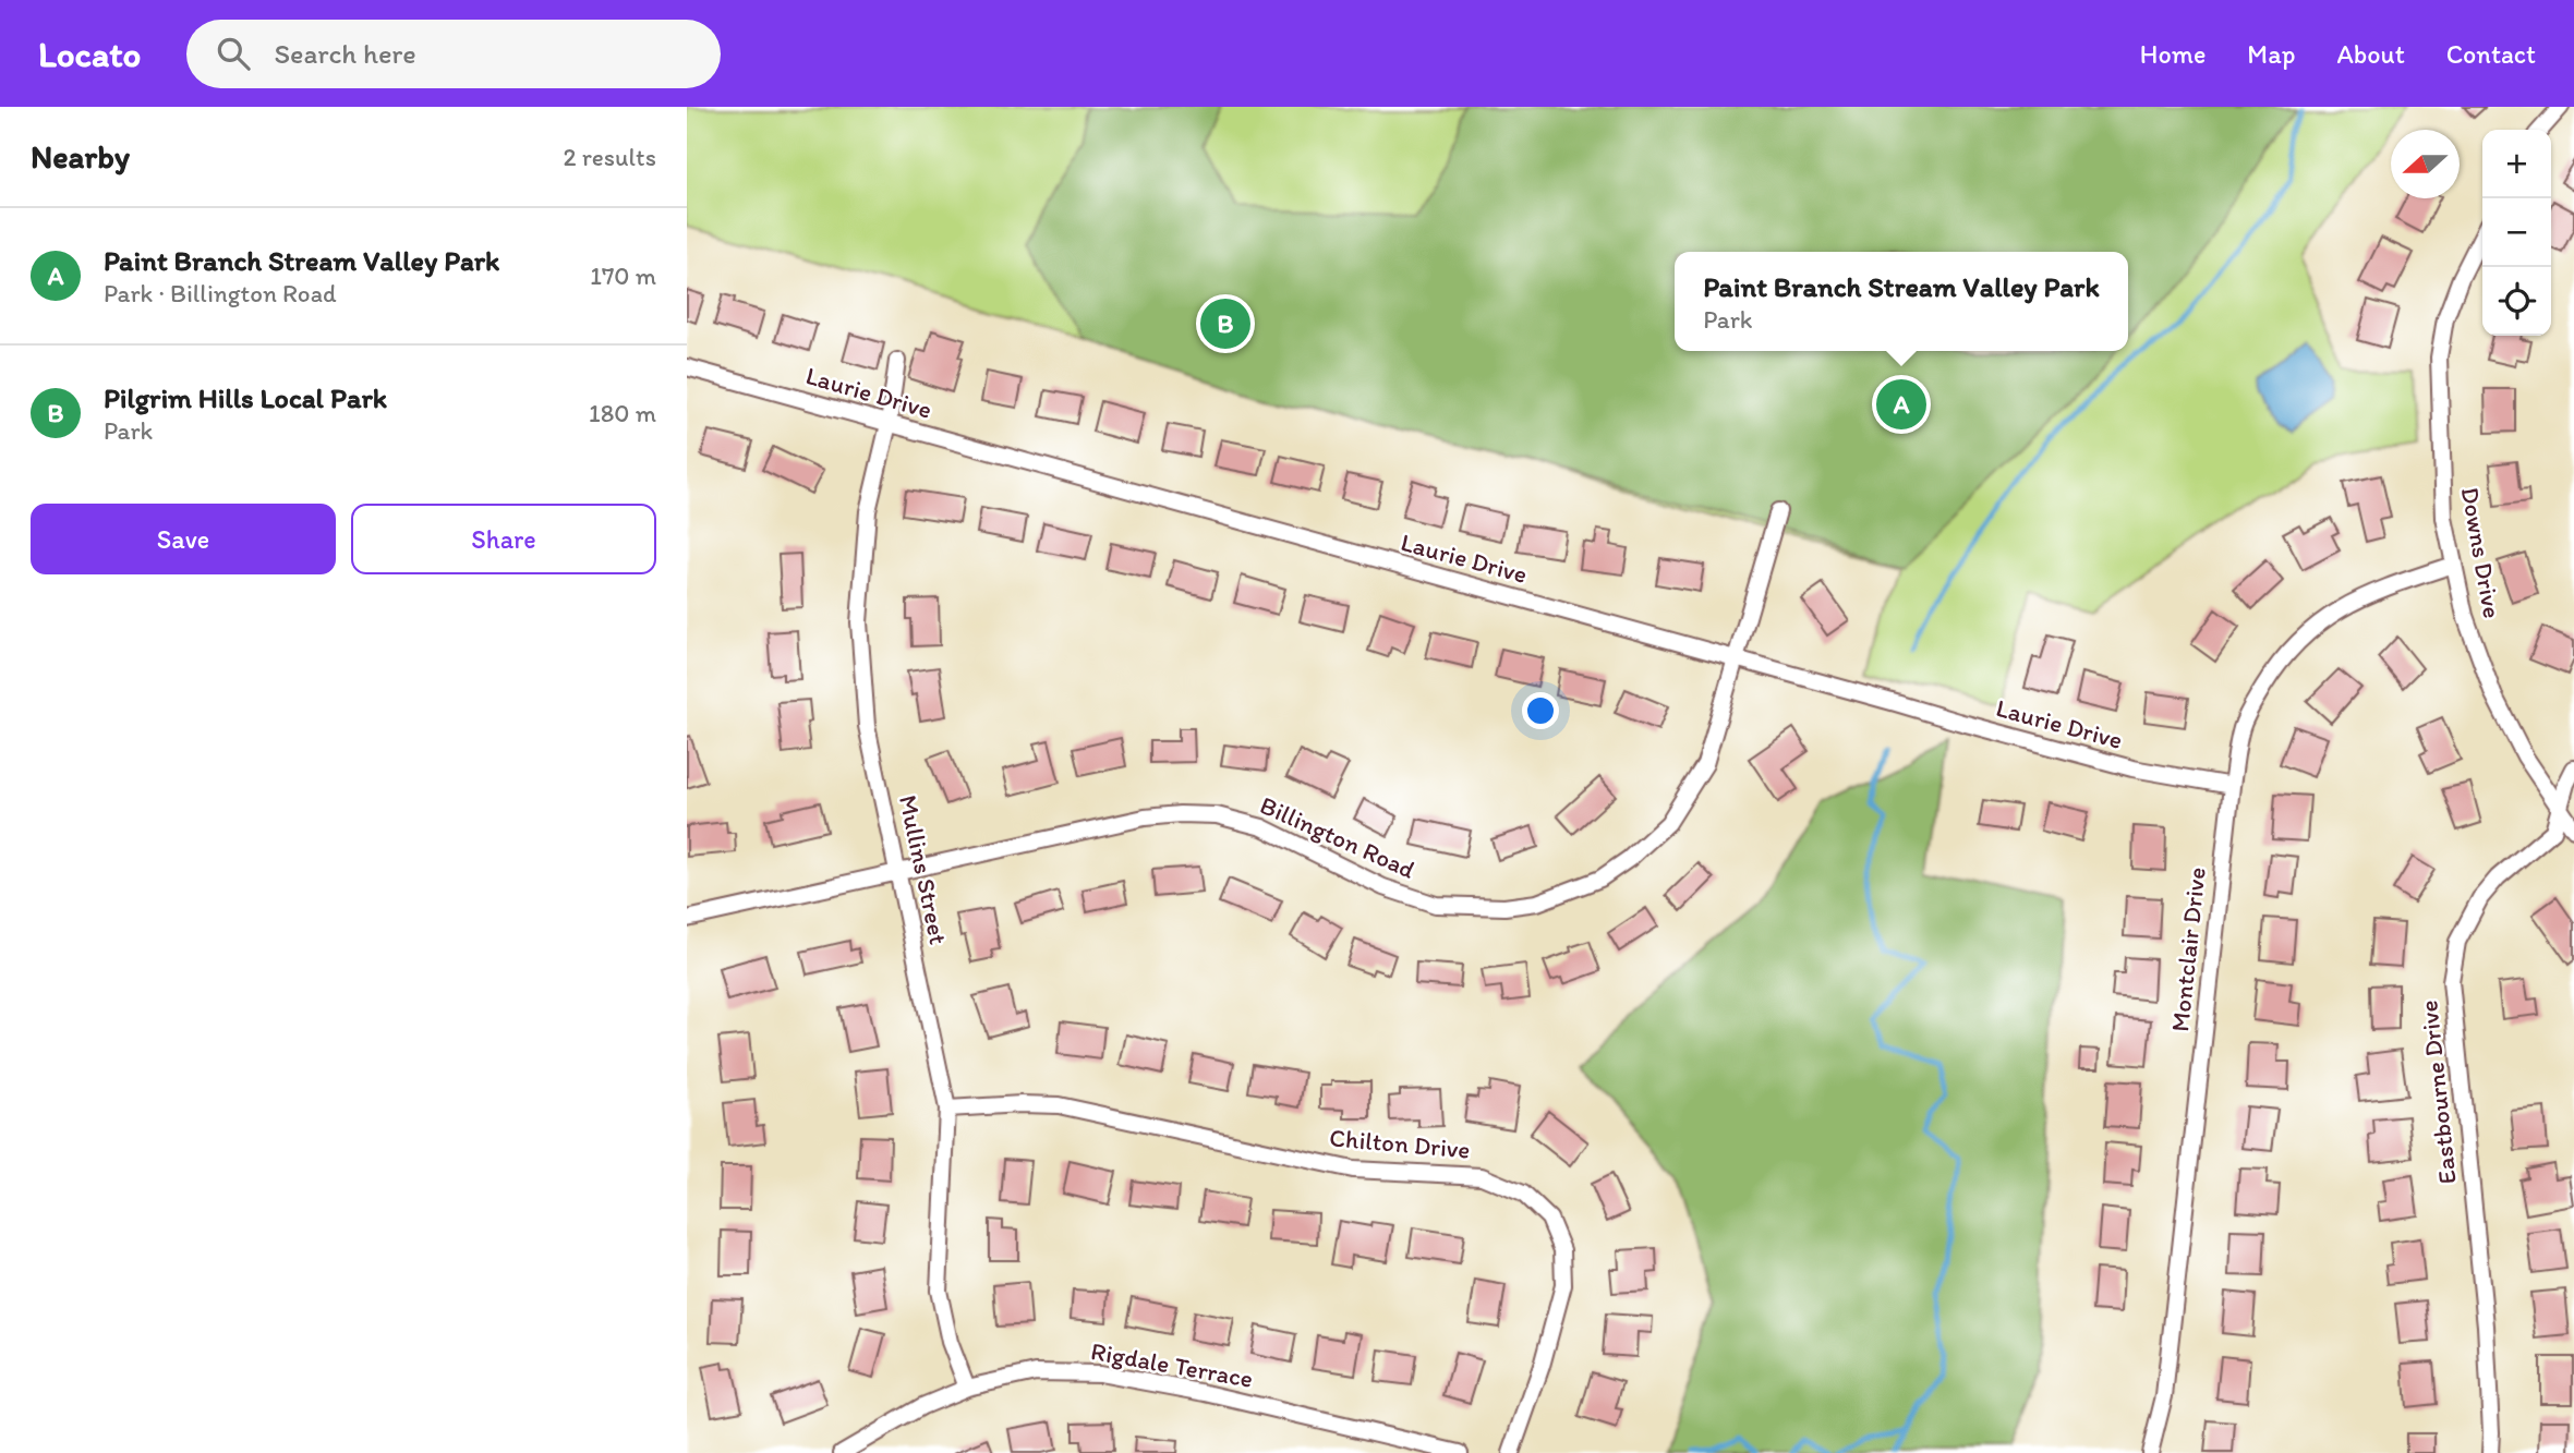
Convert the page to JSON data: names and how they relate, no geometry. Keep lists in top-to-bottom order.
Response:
{
  "streets": {
    "street": [
      "Laurie Drive",
      "Downs Drive",
      "Billington Road",
      "Mullins Street",
      "Montclair Drive",
      "Eastbourne Drive",
      "Chilton Drive",
      "Rigdale Terrace"
    ]
  },
  "crossings": [
    ["Laurie Drive", "Billington Road"],
    ["Laurie Drive", "Mullins Street"],
    ["Laurie Drive", "Montclair Drive"],
    ["Downs Drive", "Montclair Drive"],
    ["Downs Drive", "Eastbourne Drive"],
    ["Billington Road", "Mullins Street"],
    ["Mullins Street", "Chilton Drive"],
    ["Mullins Street", "Rigdale Terrace"]
  ],
  "north": "left",
  "page": {
    "header": "Locato",
    "search": "Search here",
    "nav": [
      "Home",
      "Map",
      "About",
      "Contact"
    ],
    "heading": ["Nearby", "2 results"],
    "map_buttons": ["+", "−"],
    "list": [
      {
        "mark": "A",
        "name": "Paint Branch Stream Valley Park",
        "note": "Park · Billington Road",
        "value": "170 m"
      },
      {
        "mark": "B",
        "name": "Pilgrim Hills Local Park",
        "note": "Park",
        "value": "180 m"
      }
    ],
    "popup": ["Paint Branch Stream Valley Park", "Park"],
    "pins": ["B", "A"],
    "buttons": ["Save", "Share"]
  }
}
